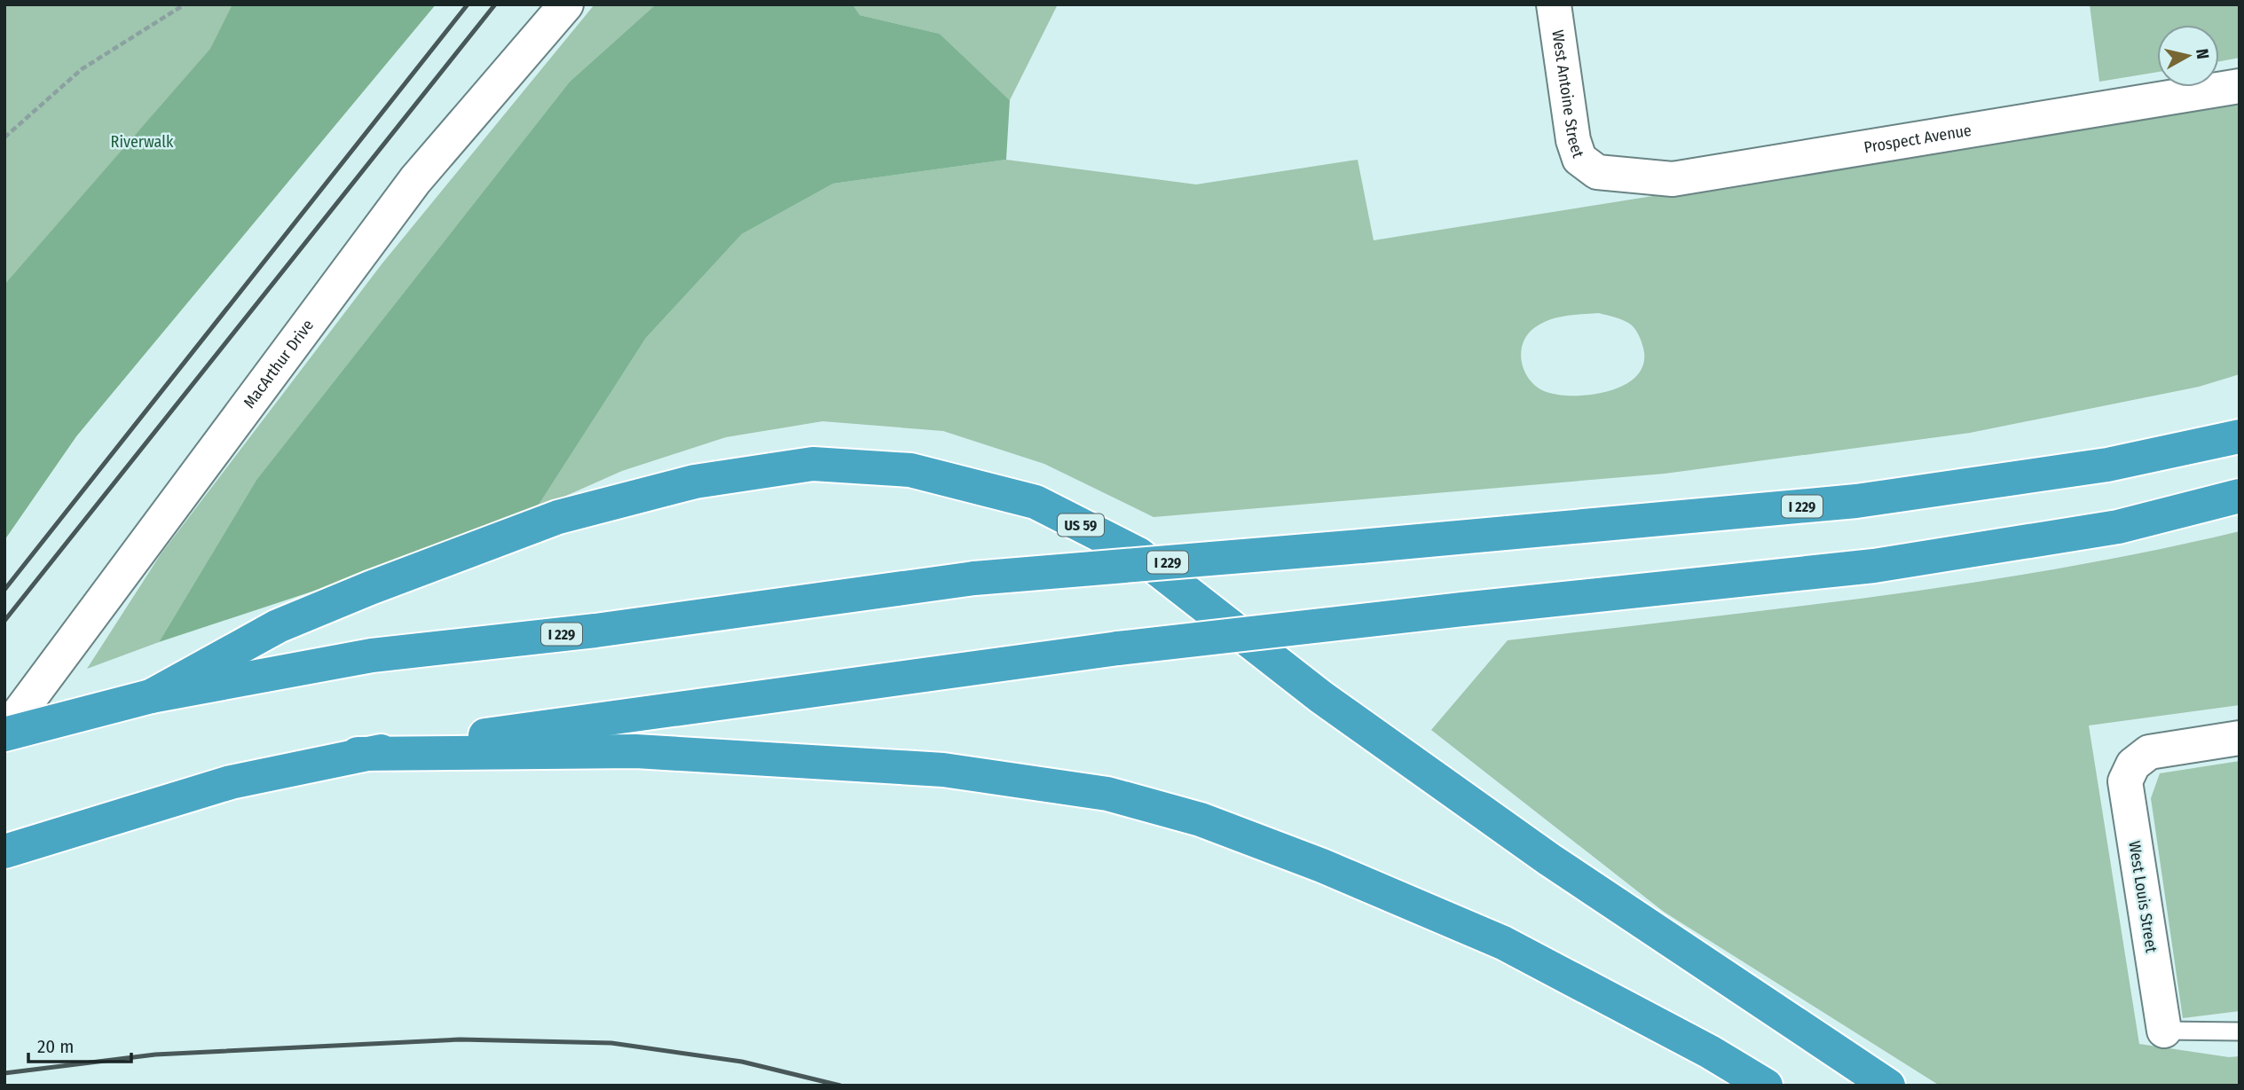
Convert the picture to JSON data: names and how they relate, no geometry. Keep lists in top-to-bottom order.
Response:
{
  "streets": {
    "highway": ["I 229", "US 59"],
    "street": [
      "West Antoine Street",
      "Prospect Avenue",
      "MacArthur Drive",
      "West Louis Street"
    ]
  },
  "crossings": [
    ["West Antoine Street", "Prospect Avenue"],
    ["MacArthur Drive", "I 229"],
    ["I 229", "US 59"]
  ],
  "parks": ["Riverwalk"],
  "scale_bar": "20 m",
  "north": "right"
}
